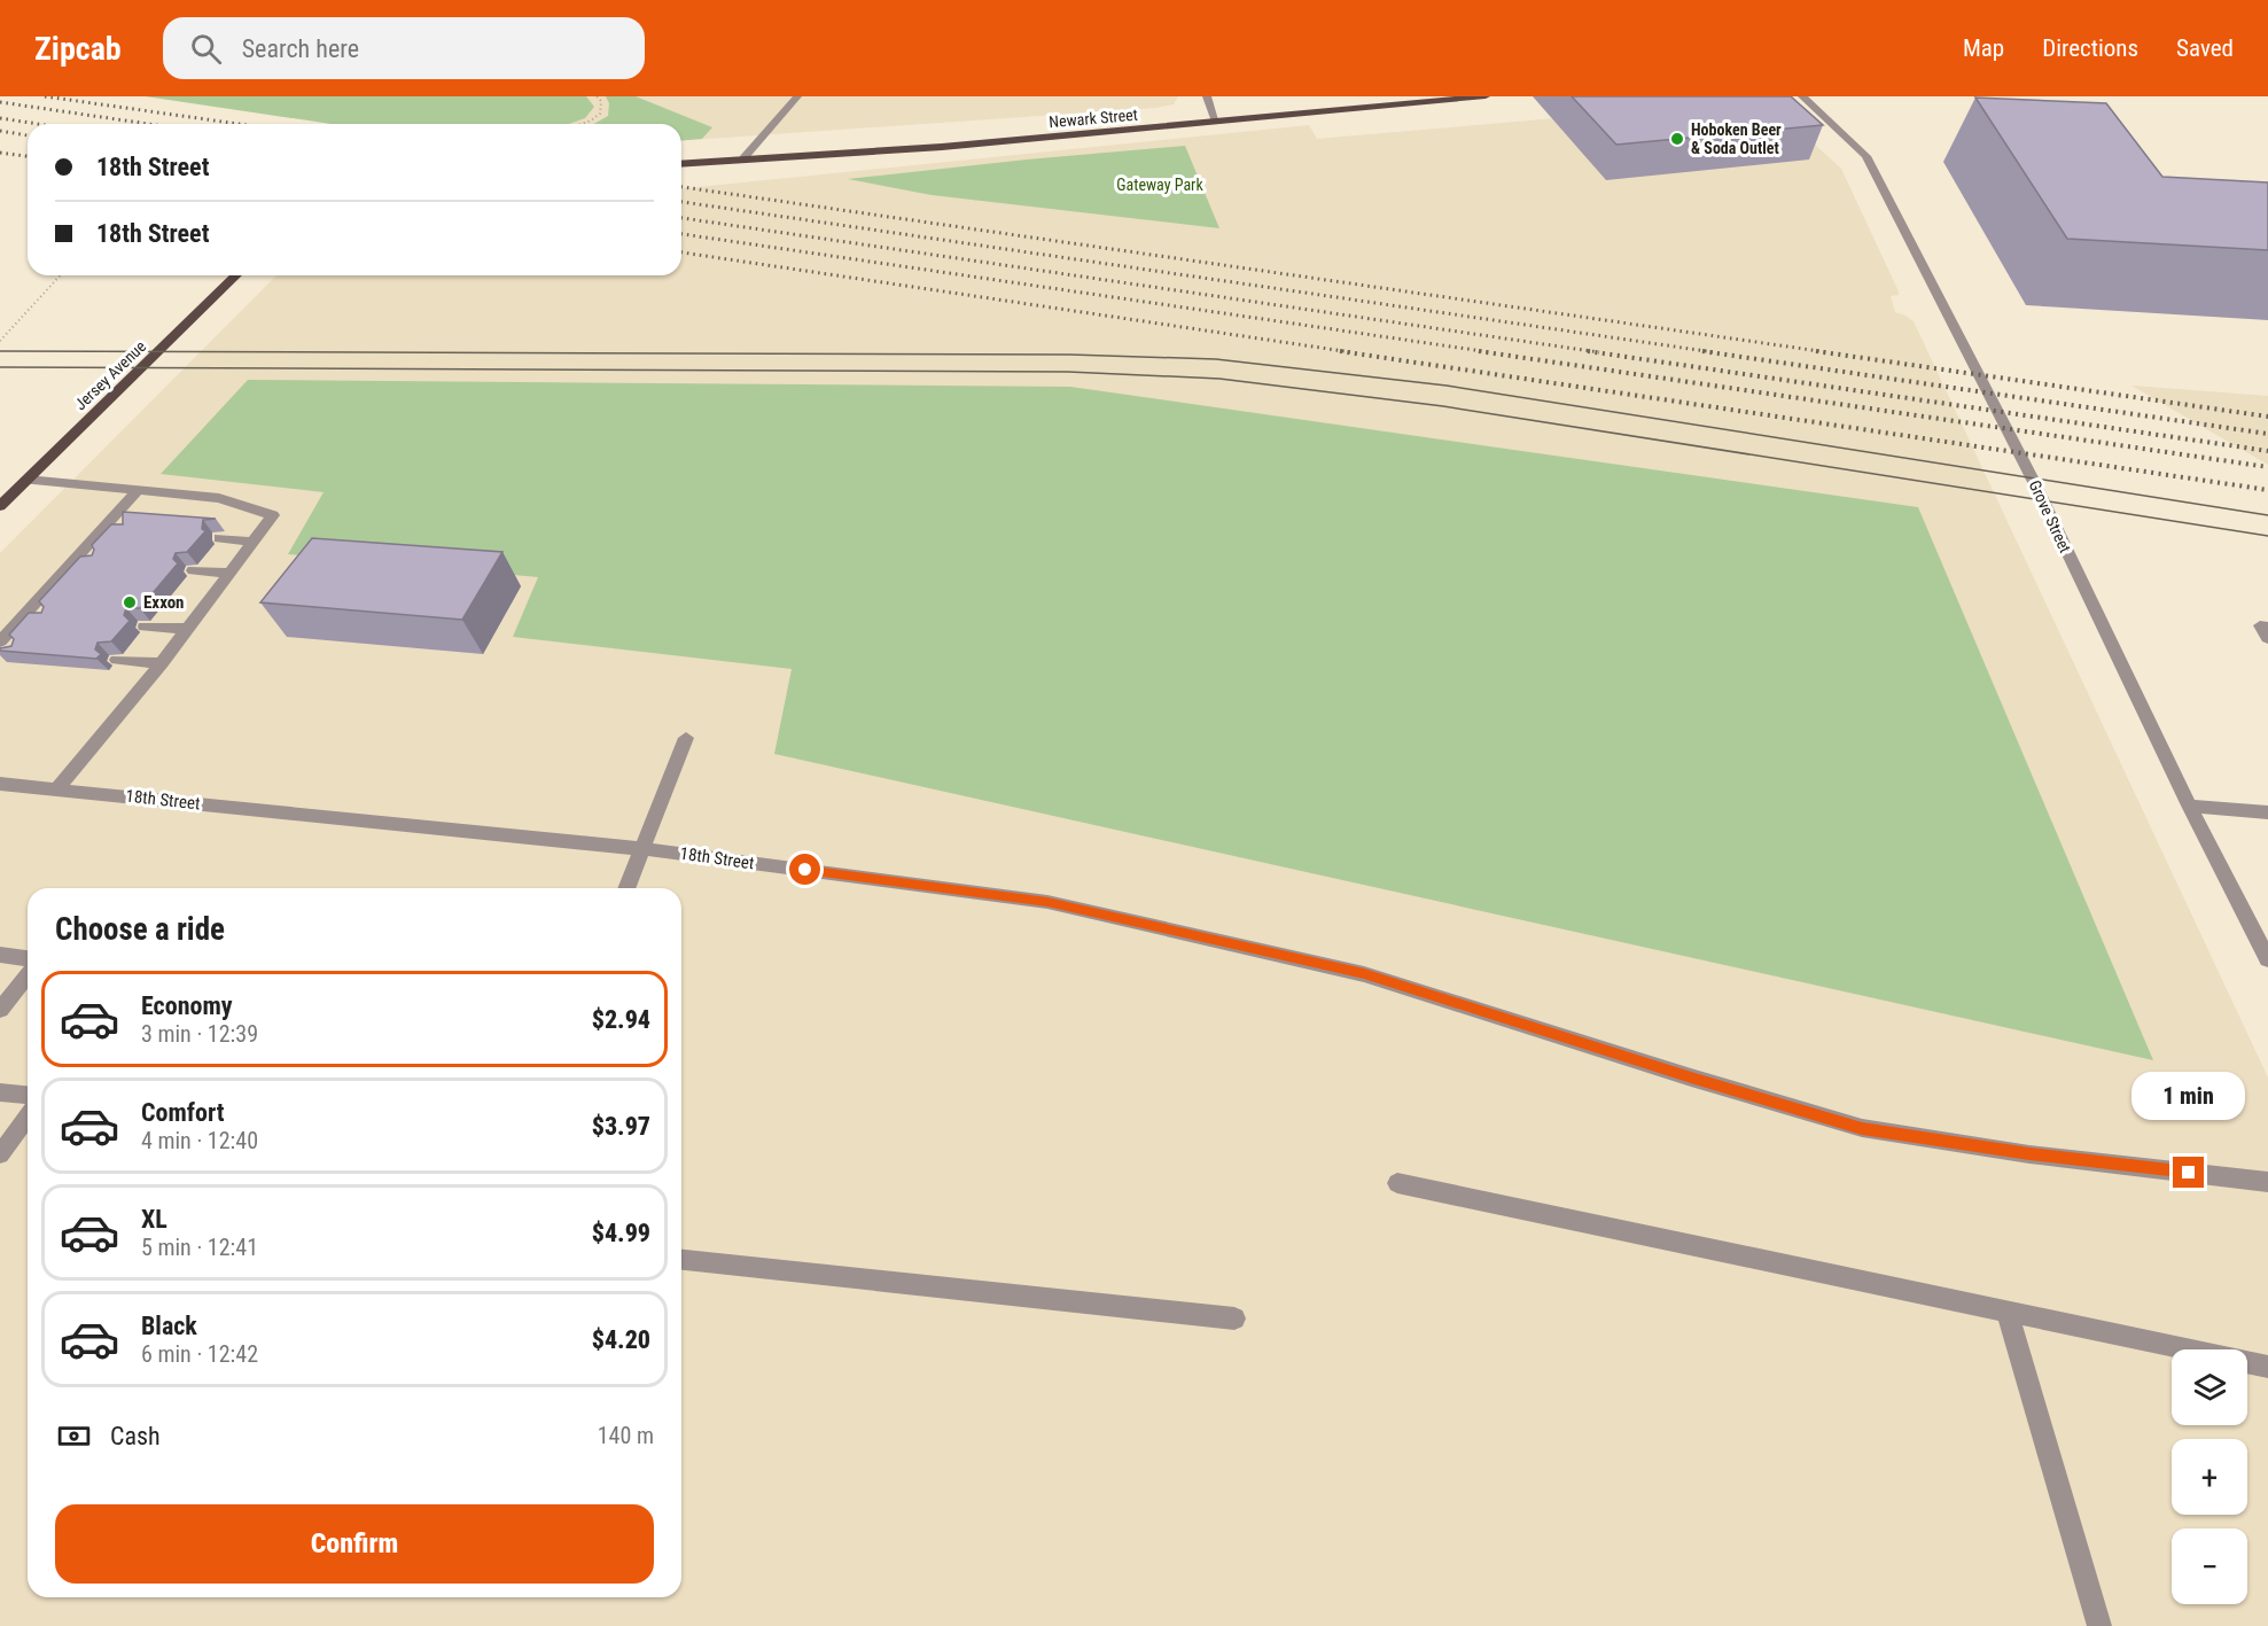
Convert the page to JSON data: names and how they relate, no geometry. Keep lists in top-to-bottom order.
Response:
{
  "streets": {
    "main road": ["Newark Street", "Jersey Avenue"],
    "street": ["Grove Street", "18th Street"]
  },
  "parks": ["Gateway Park"],
  "places": ["Hoboken Beer & Soda Outlet", "Exxon"],
  "page": {
    "header": "Zipcab",
    "search": "Search here",
    "nav": ["Map", "Directions", "Saved"],
    "banner": ["18th Street", "18th Street"],
    "heading": "Choose a ride",
    "list": [
      {
        "name": "Economy",
        "note": "3 min · 12:39",
        "value": "$2.94"
      },
      {
        "name": "Comfort",
        "note": "4 min · 12:40",
        "value": "$3.97"
      },
      {
        "name": "XL",
        "note": "5 min · 12:41",
        "value": "$4.99"
      },
      {
        "name": "Black",
        "note": "6 min · 12:42",
        "value": "$4.20"
      }
    ],
    "bubble": "1 min",
    "map_buttons": ["+", "−"],
    "pay": ["Cash", "140 m"],
    "buttons": "Confirm"
  }
}
